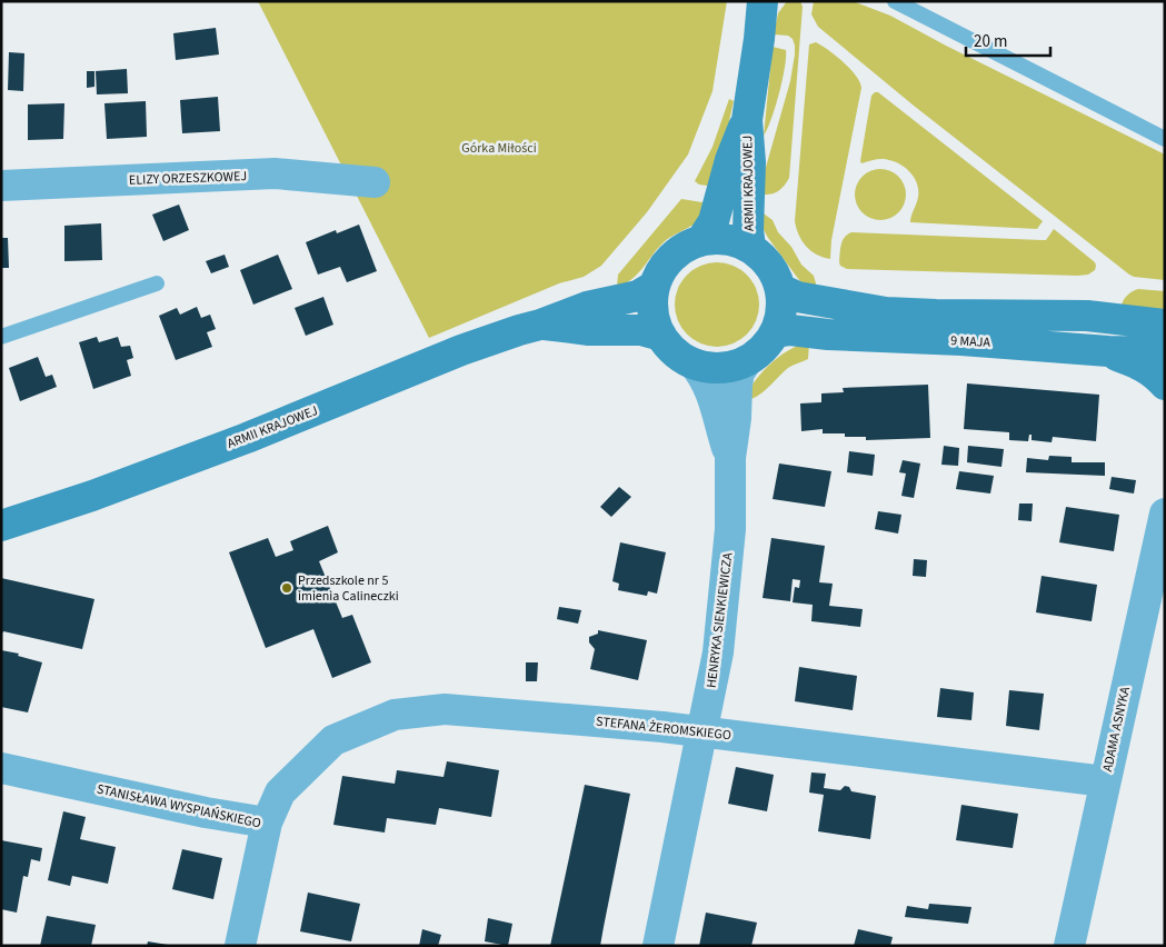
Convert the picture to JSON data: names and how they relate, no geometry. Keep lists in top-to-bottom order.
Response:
{
  "streets": {
    "street": [
      "ELIZY ORZESZKOWEJ",
      "ARMII KRAJOWEJ",
      "9 MAJA",
      "HENRYKA SIENKIEWICZA",
      "STEFANA ŻEROMSKIEGO",
      "ADAMA ASNYKA",
      "STANISŁAWA WYSPIAŃSKIEGO"
    ]
  },
  "crossings": [
    ["ARMII KRAJOWEJ", "9 MAJA"],
    ["ARMII KRAJOWEJ", "HENRYKA SIENKIEWICZA"],
    ["9 MAJA", "HENRYKA SIENKIEWICZA"],
    ["HENRYKA SIENKIEWICZA", "STEFANA ŻEROMSKIEGO"],
    ["STEFANA ŻEROMSKIEGO", "ADAMA ASNYKA"],
    ["STEFANA ŻEROMSKIEGO", "STANISŁAWA WYSPIAŃSKIEGO"]
  ],
  "parks": ["Górka Miłości"],
  "places": ["Przedszkole nr 5 imienia Calineczki"],
  "scale_bar": "20 m"
}
